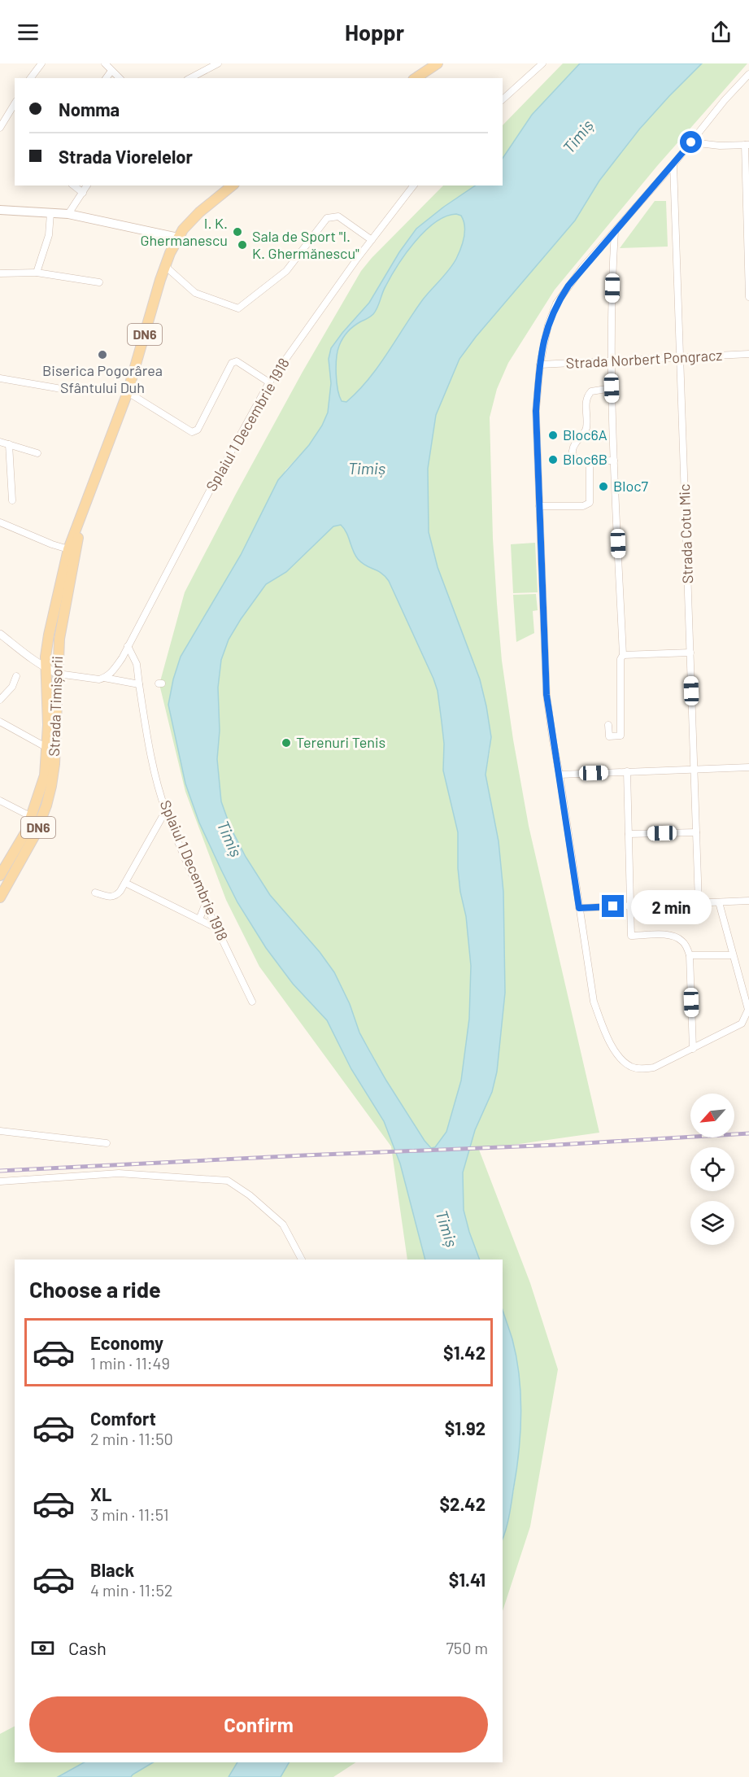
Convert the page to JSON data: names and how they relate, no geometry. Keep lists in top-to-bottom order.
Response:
{
  "streets": {
    "main road": ["DN6", "Strada Timișorii"],
    "street": ["Strada Norbert Pongracz", "Splaiul 1 Decembrie 1918", "Strada Cotu Mic"]
  },
  "crossings": [
    ["Strada Norbert Pongracz", "Strada Cotu Mic"]
  ],
  "water": ["Timiș"],
  "places": [
    "I. K. Ghermanescu",
    "Sala de Sport \"I. K. Ghermănescu\"",
    "Biserica Pogorârea Sfântului Duh",
    "Bloc6A",
    "Bloc6B",
    "Bloc7",
    "Terenuri Tenis"
  ],
  "north": "bottom left",
  "page": {
    "header": "Hoppr",
    "banner": ["Nomma", "Strada Viorelelor"],
    "bubble": "2 min",
    "heading": "Choose a ride",
    "list": [
      {
        "name": "Economy",
        "note": "1 min · 11:49",
        "value": "$1.42"
      },
      {
        "name": "Comfort",
        "note": "2 min · 11:50",
        "value": "$1.92"
      },
      {
        "name": "XL",
        "note": "3 min · 11:51",
        "value": "$2.42"
      },
      {
        "name": "Black",
        "note": "4 min · 11:52",
        "value": "$1.41"
      }
    ],
    "pay": ["Cash", "750 m"],
    "buttons": "Confirm"
  }
}
